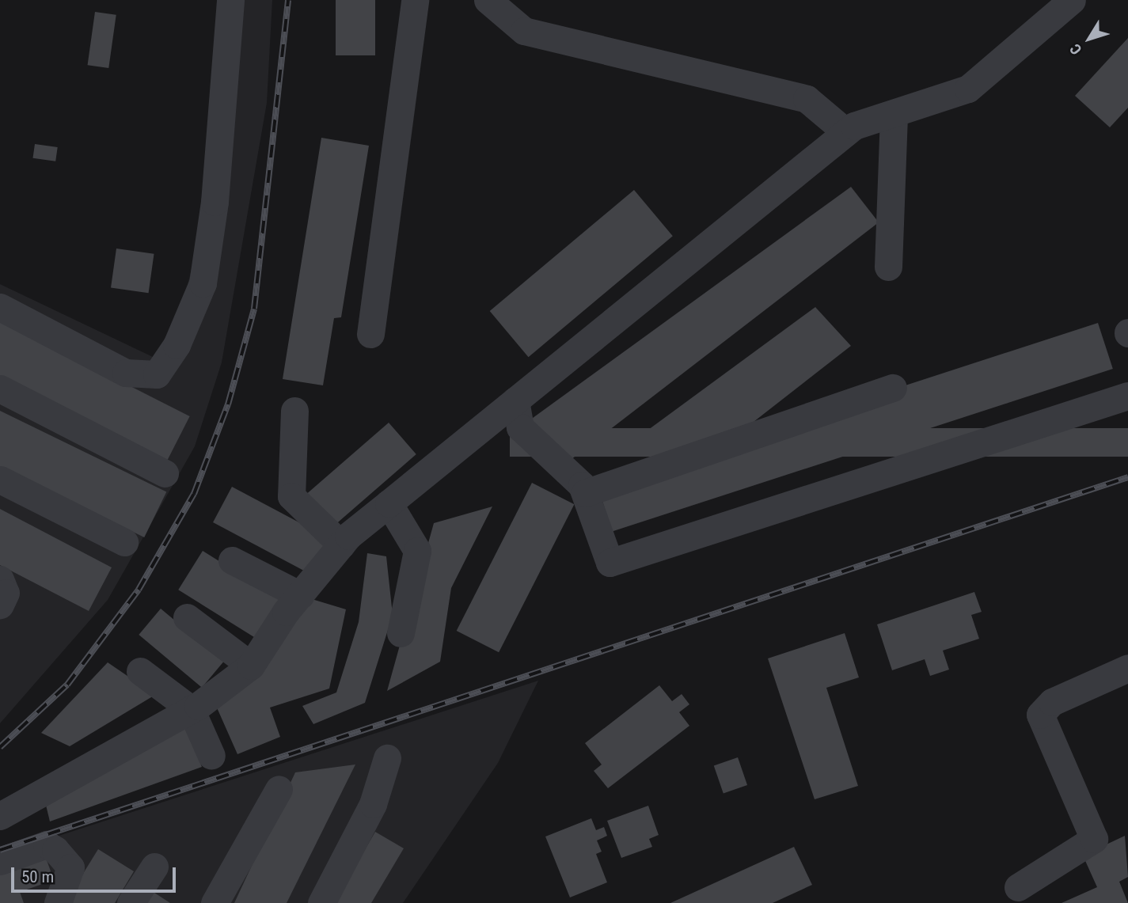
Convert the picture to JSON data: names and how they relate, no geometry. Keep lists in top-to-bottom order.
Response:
{
  "scale_bar": "50 m",
  "north": "bottom left"
}
